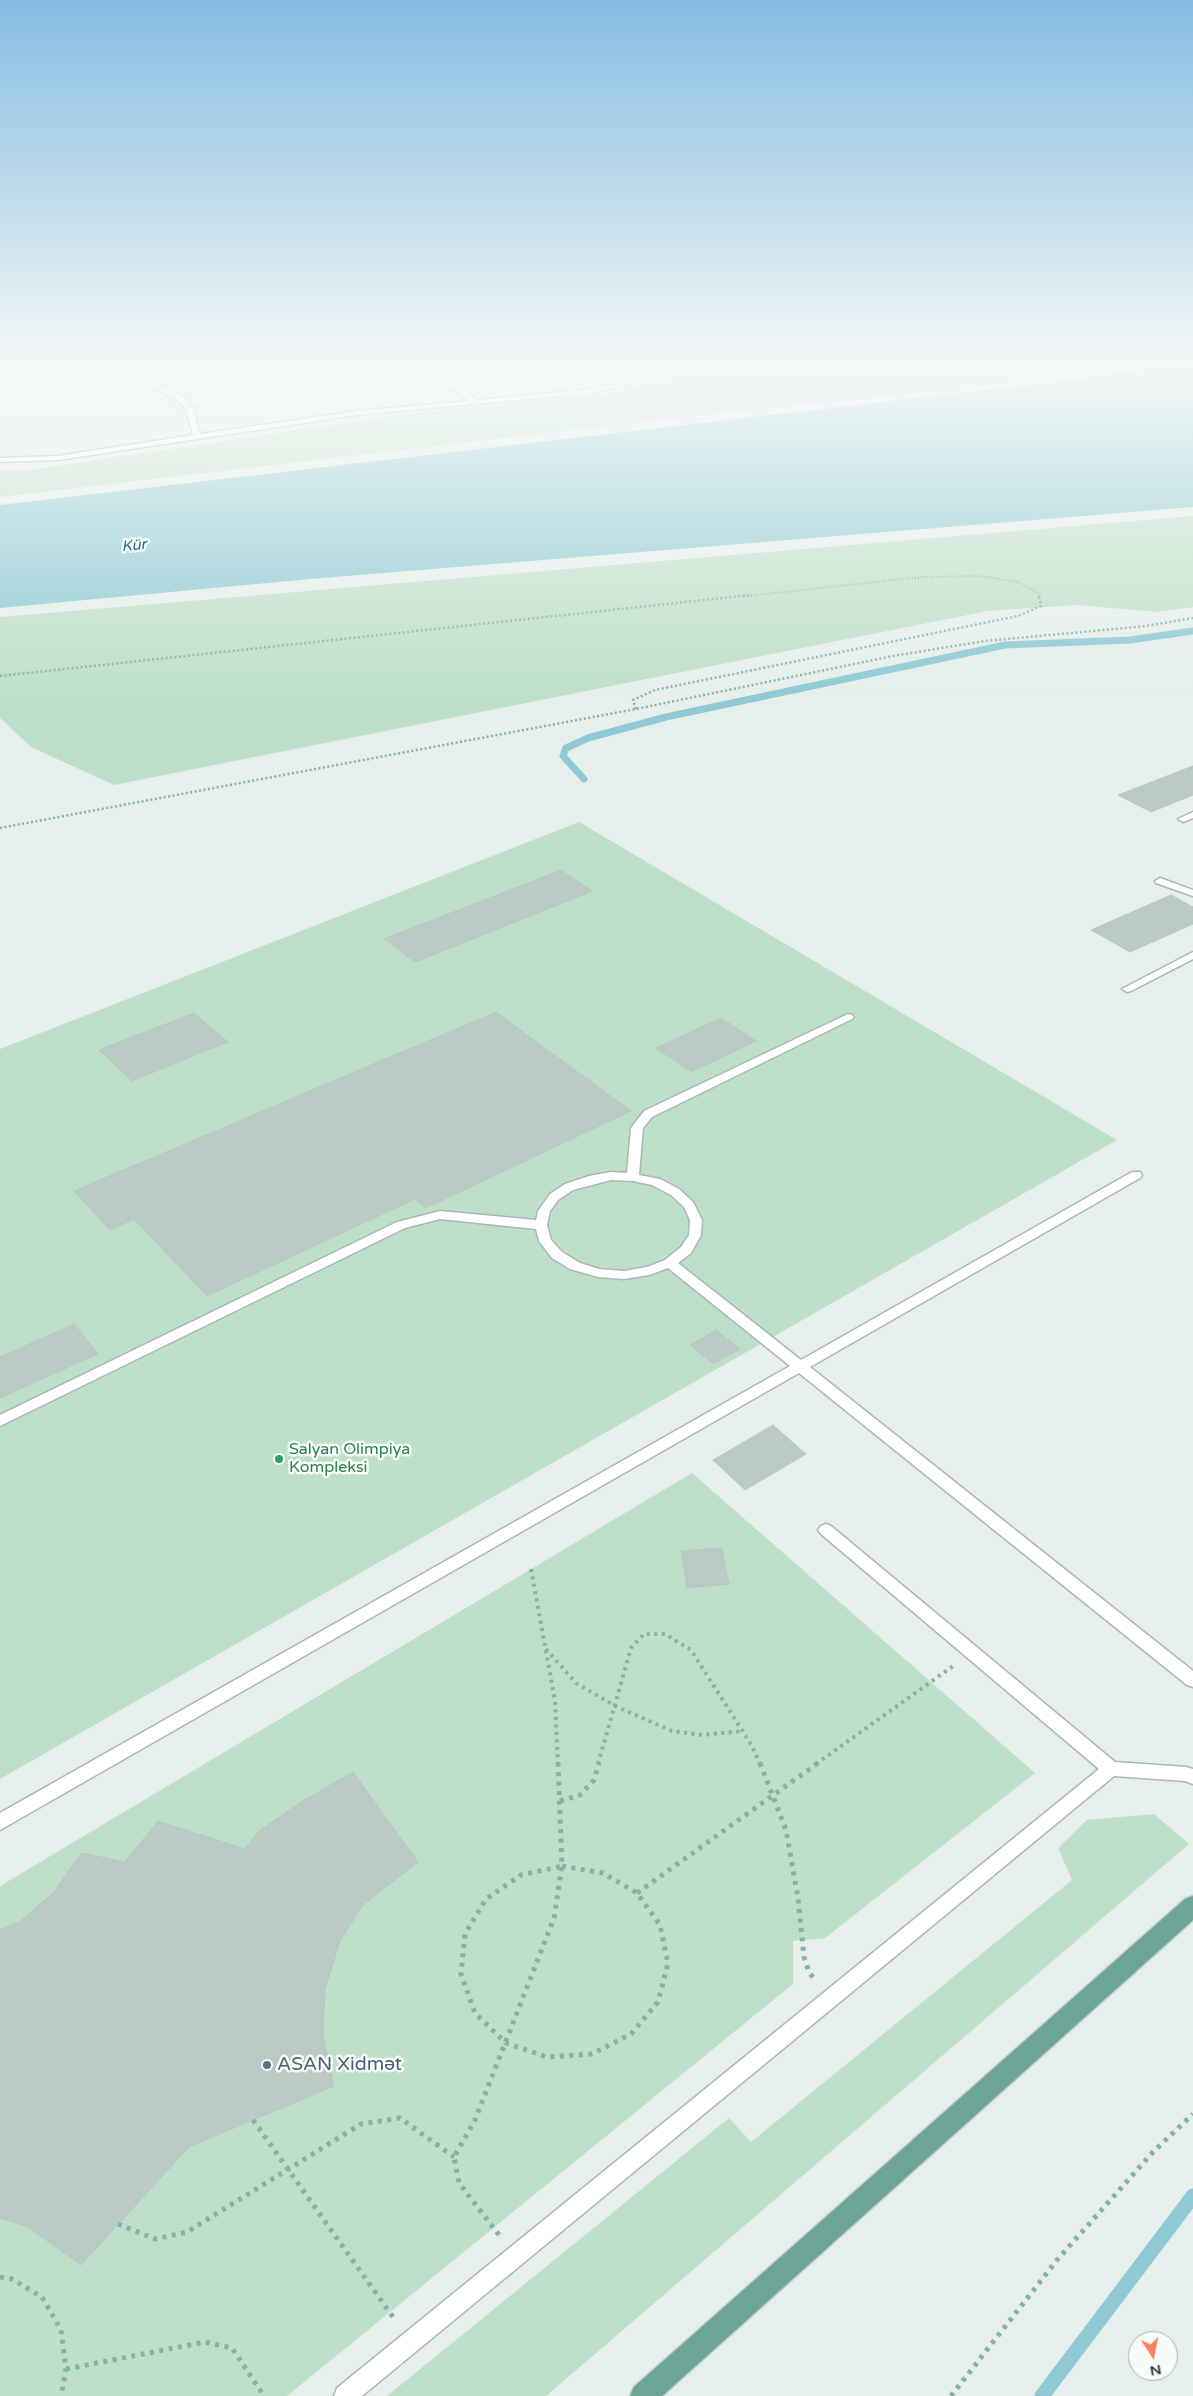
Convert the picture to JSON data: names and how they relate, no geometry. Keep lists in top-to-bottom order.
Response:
{
  "water": ["Kür"],
  "places": ["Salyan Olimpiya Kompleksi", "ASAN Xidmət"],
  "north": "bottom"
}
